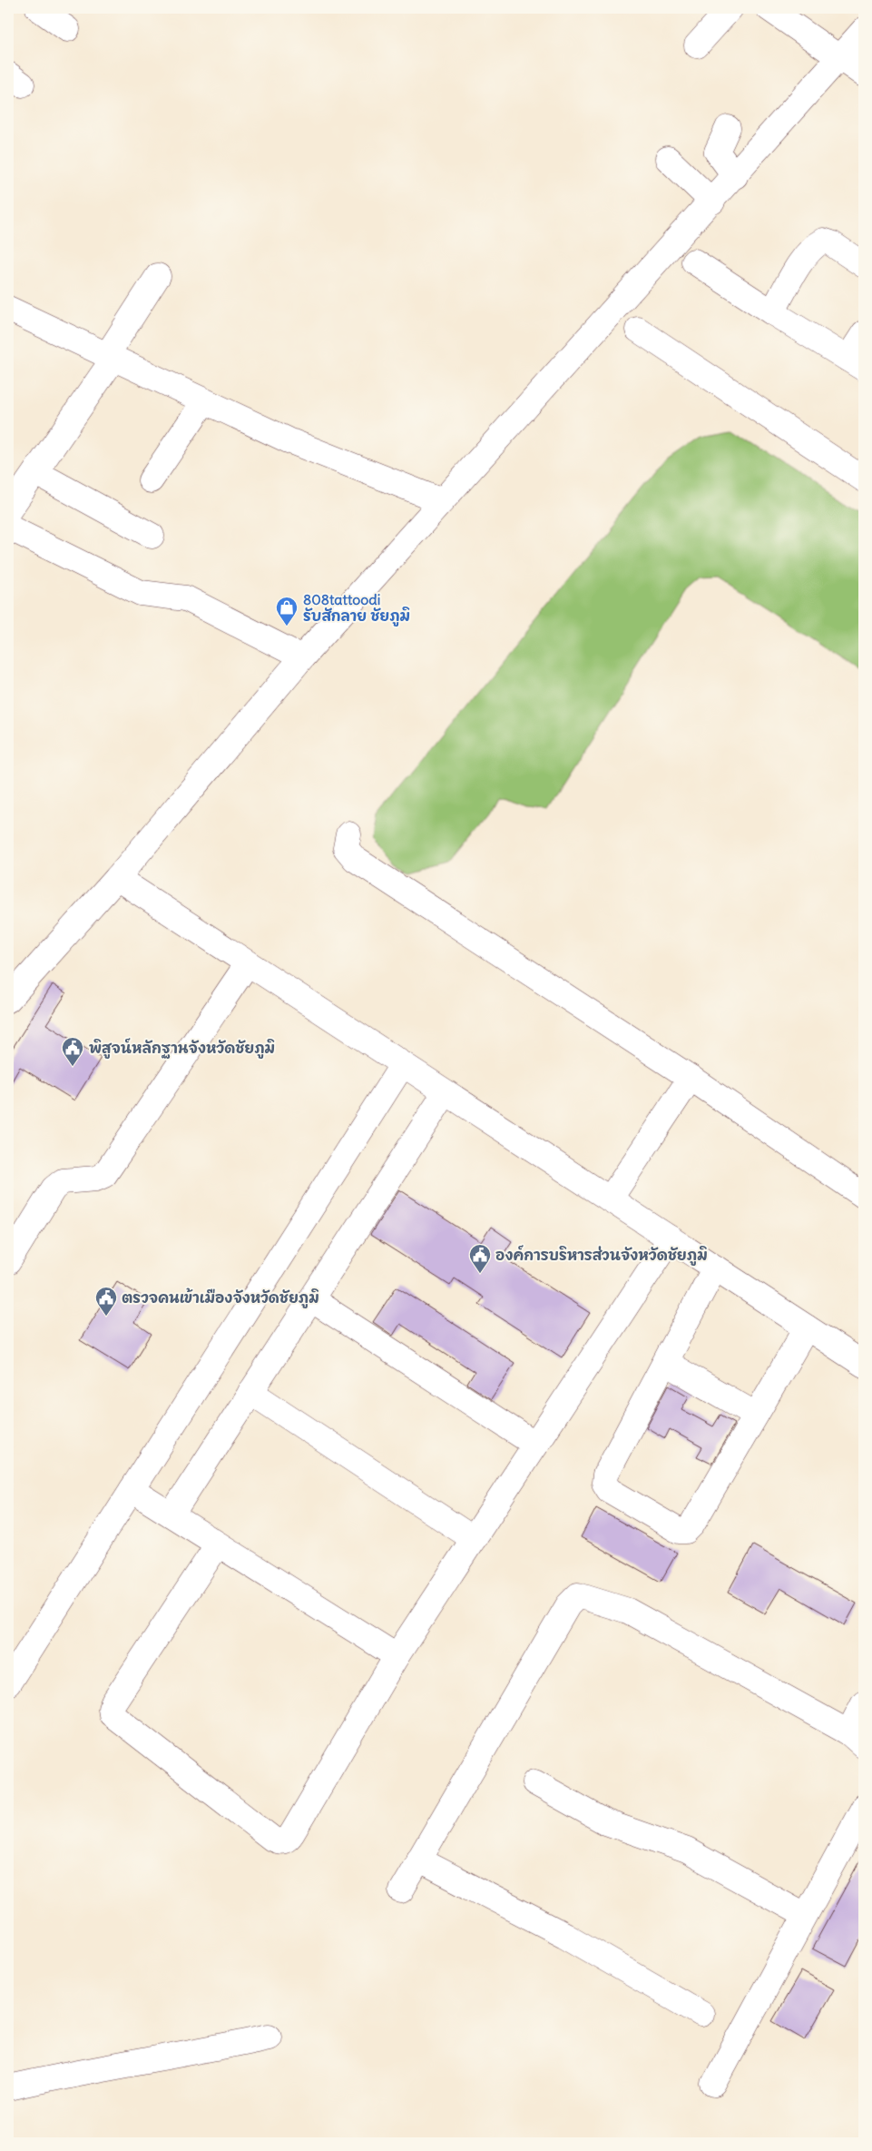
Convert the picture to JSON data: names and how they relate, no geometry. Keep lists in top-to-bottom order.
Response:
{
  "places": {
    "shop": ["808tattoodi รับสักลาย ชัยภูมิ"],
    "public building": ["พิสูจน์หลักฐานจังหวัดชัยภูมิ", "องค์การบริหารส่วนจังหวัดชัยภูมิ", "ตรวจคนเข้าเมืองจังหวัดชัยภูมิ"]
  }
}
